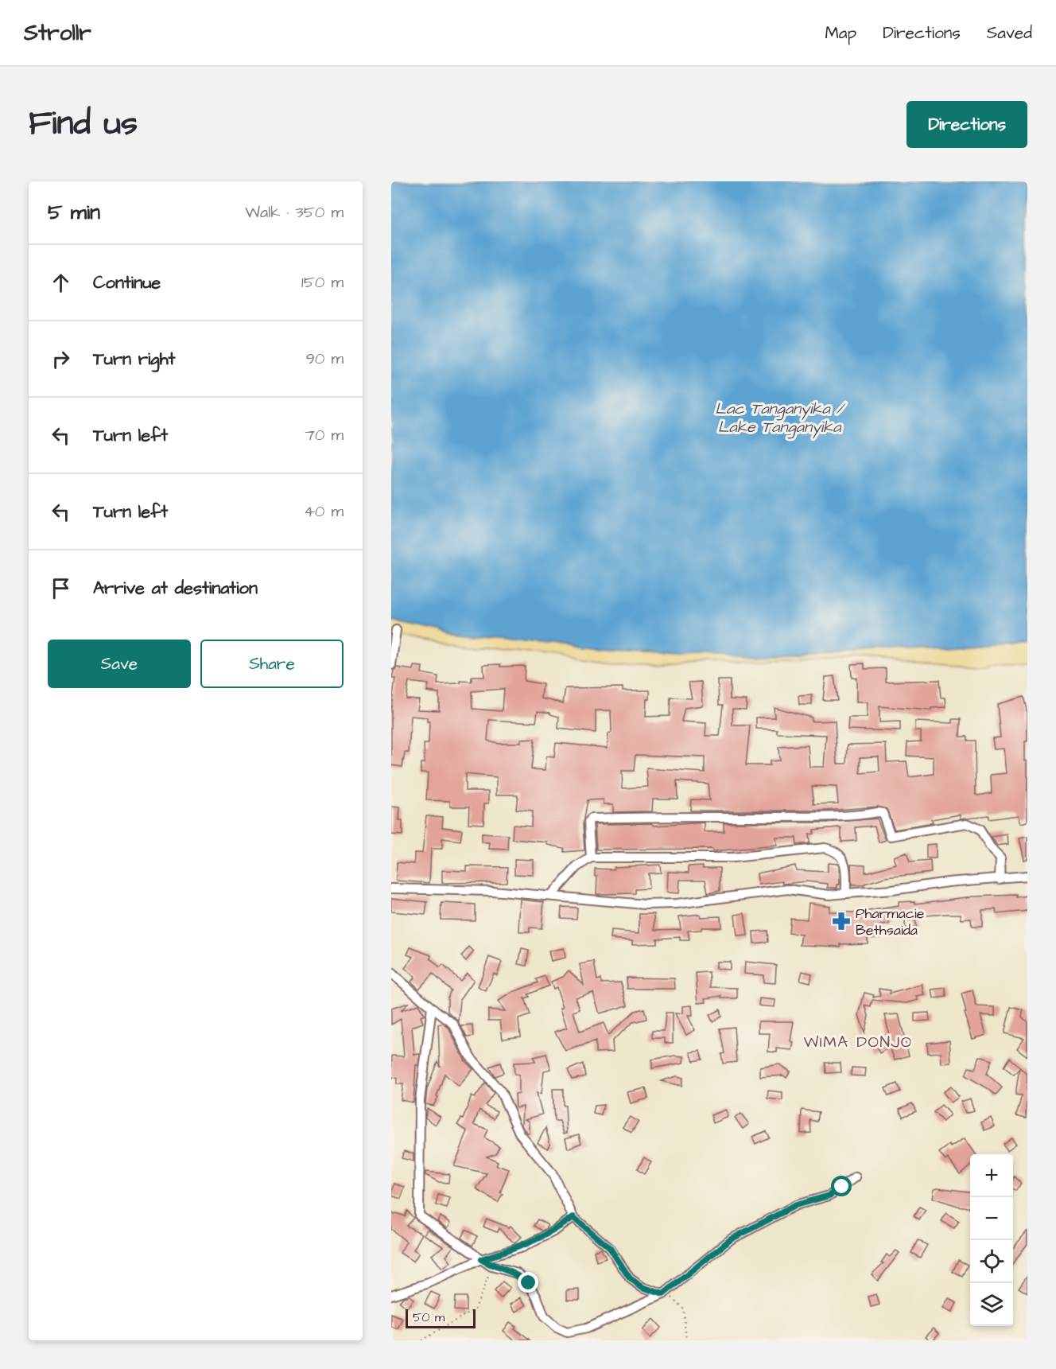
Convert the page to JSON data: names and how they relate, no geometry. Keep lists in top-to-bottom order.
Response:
{
  "districts": ["WIMA DONJO"],
  "water": ["Lac Tanganyika / Lake Tanganyika"],
  "places": {
    "pharmacy": ["Pharmacie Bethsaida"]
  },
  "scale_bar": "50 m",
  "page": {
    "header": "Strollr",
    "nav": ["Map", "Directions", "Saved"],
    "title": "Find us",
    "buttons": [
      "Directions",
      ["Save", "Share"]
    ],
    "heading": ["5 min", "Walk · 350 m"],
    "list": [
      ["Continue", "150 m"],
      ["Turn right", "90 m"],
      ["Turn left", "70 m"],
      ["Turn left", "40 m"],
      "Arrive at destination"
    ],
    "map_buttons": ["+", "−"],
    "scale": "50 m"
  }
}
